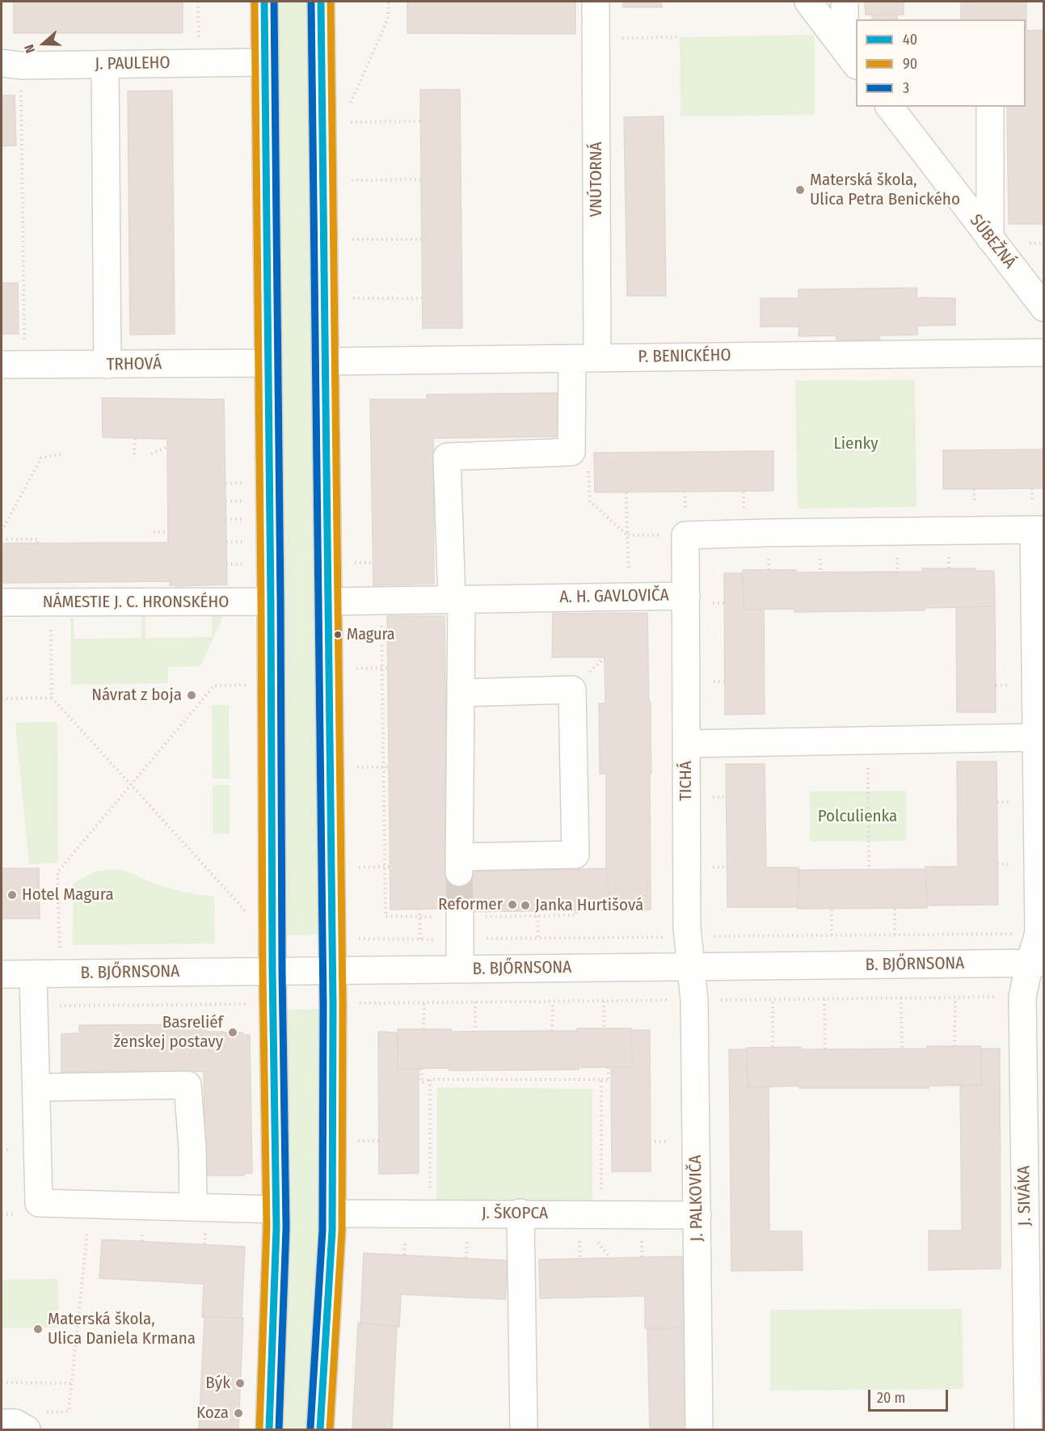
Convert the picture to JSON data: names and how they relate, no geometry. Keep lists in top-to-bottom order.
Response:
{
  "streets": {
    "street": [
      "J. PAULEHO",
      "VNÚTORNÁ",
      "SÚBEŽNÁ",
      "P. BENICKÉHO",
      "TRHOVÁ",
      "A. H. GAVLOVIČA",
      "NÁMESTIE J. C. HRONSKÉHO",
      "TICHÁ",
      "B. BJŐRNSONA",
      "J. SIVÁKA",
      "J. PALKOVIČA",
      "J. ŠKOPCA"
    ]
  },
  "crossings": [
    ["VNÚTORNÁ", "P. BENICKÉHO"],
    ["A. H. GAVLOVIČA", "TICHÁ"],
    ["TICHÁ", "B. BJŐRNSONA"],
    ["TICHÁ", "J. PALKOVIČA"],
    ["B. BJŐRNSONA", "J. SIVÁKA"],
    ["B. BJŐRNSONA", "J. PALKOVIČA"],
    ["J. PALKOVIČA", "J. ŠKOPCA"]
  ],
  "parks": ["Lienky", "Polculienka"],
  "places": [
    "Materská škola, Ulica Petra Benického",
    "Magura",
    "Návrat z boja",
    "Hotel Magura",
    "Reformer",
    "Janka Hurtišová",
    "Basreliéf ženskej postavy",
    "Materská škola, Ulica Daniela Krmana",
    "Býk",
    "Koza"
  ],
  "lines": ["transit line 40", "transit line 90", "transit line 3"],
  "legend": ["40", "90", "3"],
  "scale_bar": "20 m",
  "north": "left"
}
